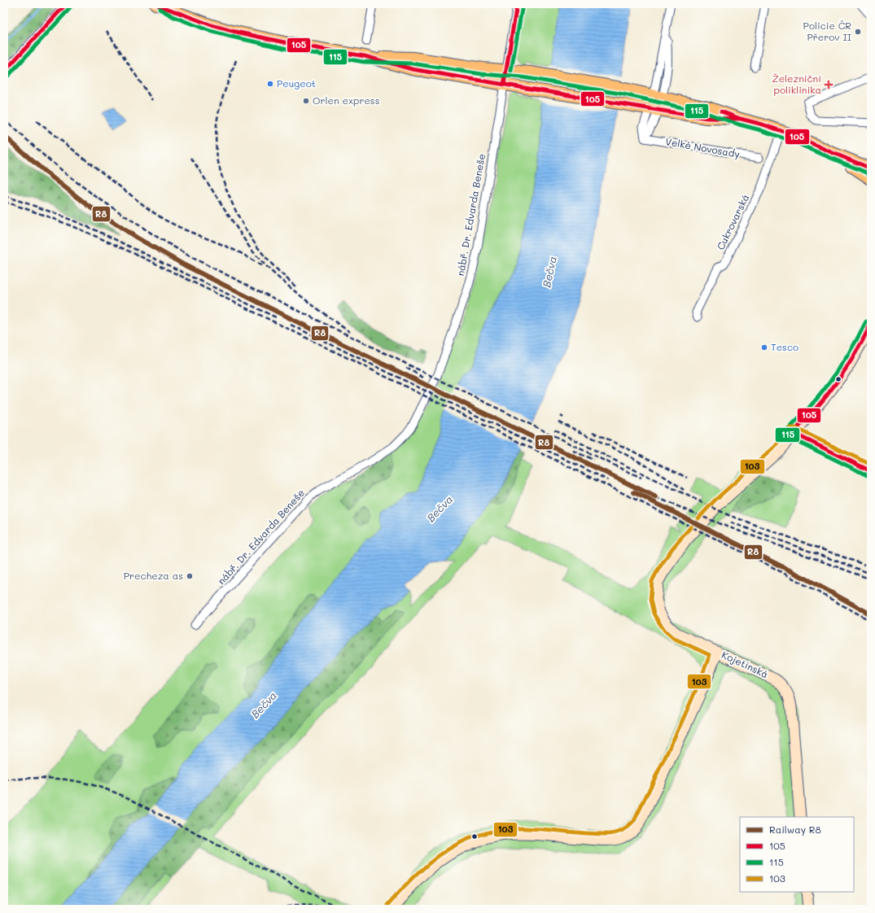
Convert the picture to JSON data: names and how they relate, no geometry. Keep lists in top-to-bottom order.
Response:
{
  "streets": {
    "main road": ["Kojetínská"],
    "street": ["Velké Novosady", "nábř. Dr. Edvarda Beneše", "Cukrovarská"]
  },
  "water": ["Bečva"],
  "places": {
    "other": [
      "Policie ČR Přerov II",
      "Peugeot",
      "Orlen express",
      "Tesco",
      "Precheza as"
    ],
    "health": ["Železniční poliklinika"]
  },
  "lines": [
    "transit line 105",
    "transit line 115",
    "rail line R8",
    "transit line 103"
  ],
  "legend": [
    "Railway R8",
    "105",
    "115",
    "103"
  ]
}
